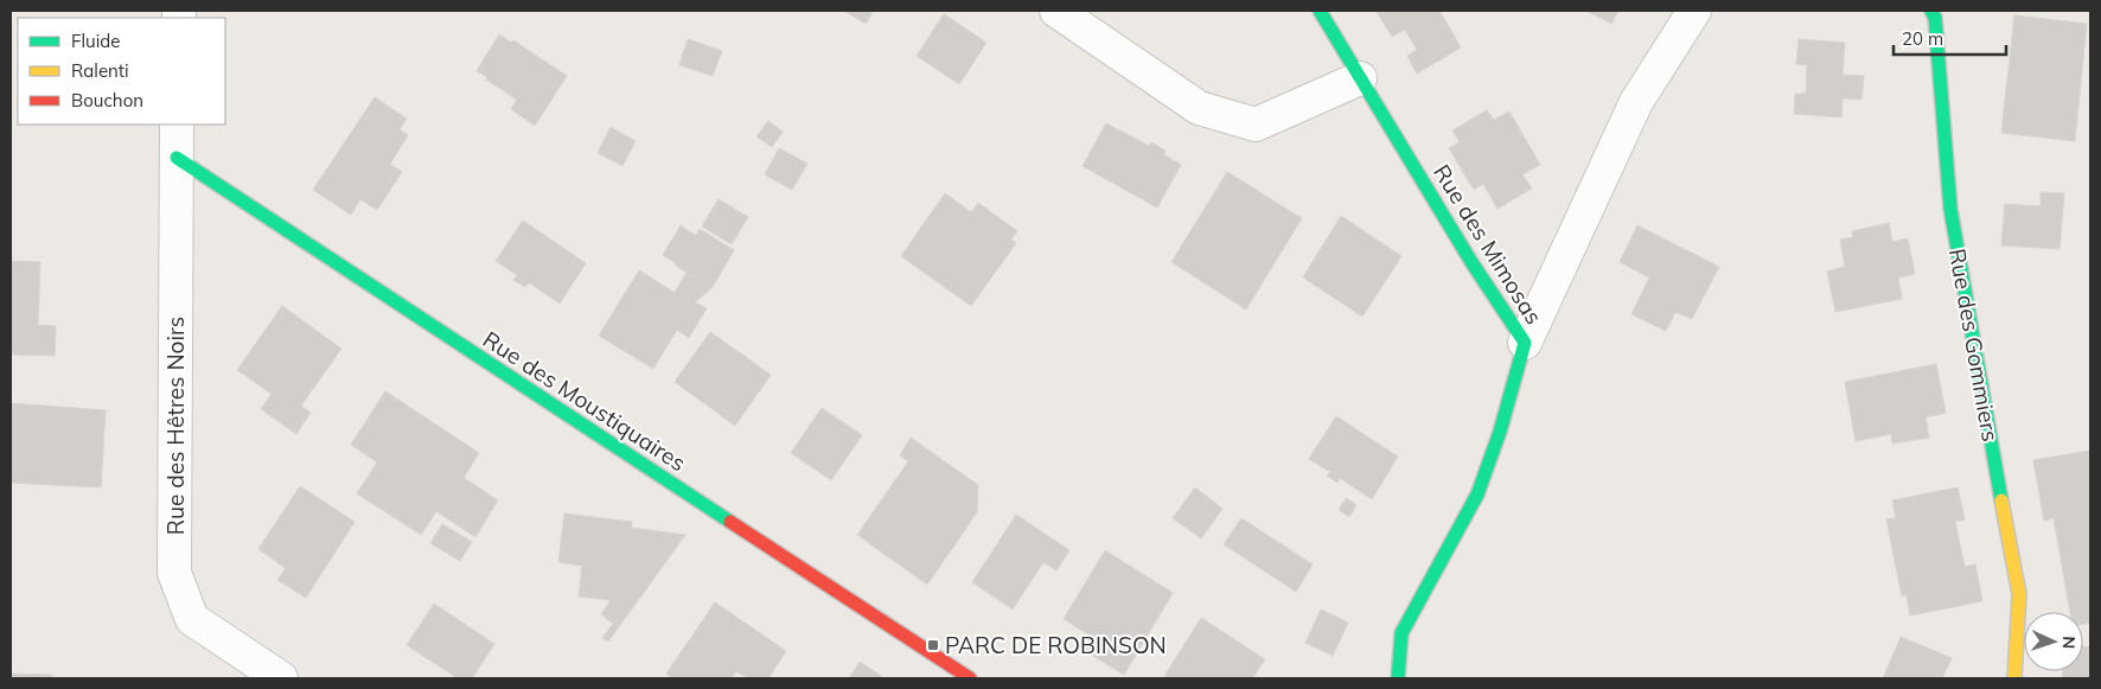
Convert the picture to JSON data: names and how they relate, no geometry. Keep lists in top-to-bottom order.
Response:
{
  "streets": {
    "street": [
      "Rue des Mimosas",
      "Rue des Gommiers",
      "Rue des Moustiquaires",
      "Rue des Hêtres Noirs"
    ]
  },
  "crossings": [
    ["Rue des Moustiquaires", "Rue des Hêtres Noirs"]
  ],
  "places": {
    "transit": ["PARC DE ROBINSON"]
  },
  "legend": ["Fluide", "Ralenti", "Bouchon"],
  "scale_bar": "20 m",
  "north": "right"
}
